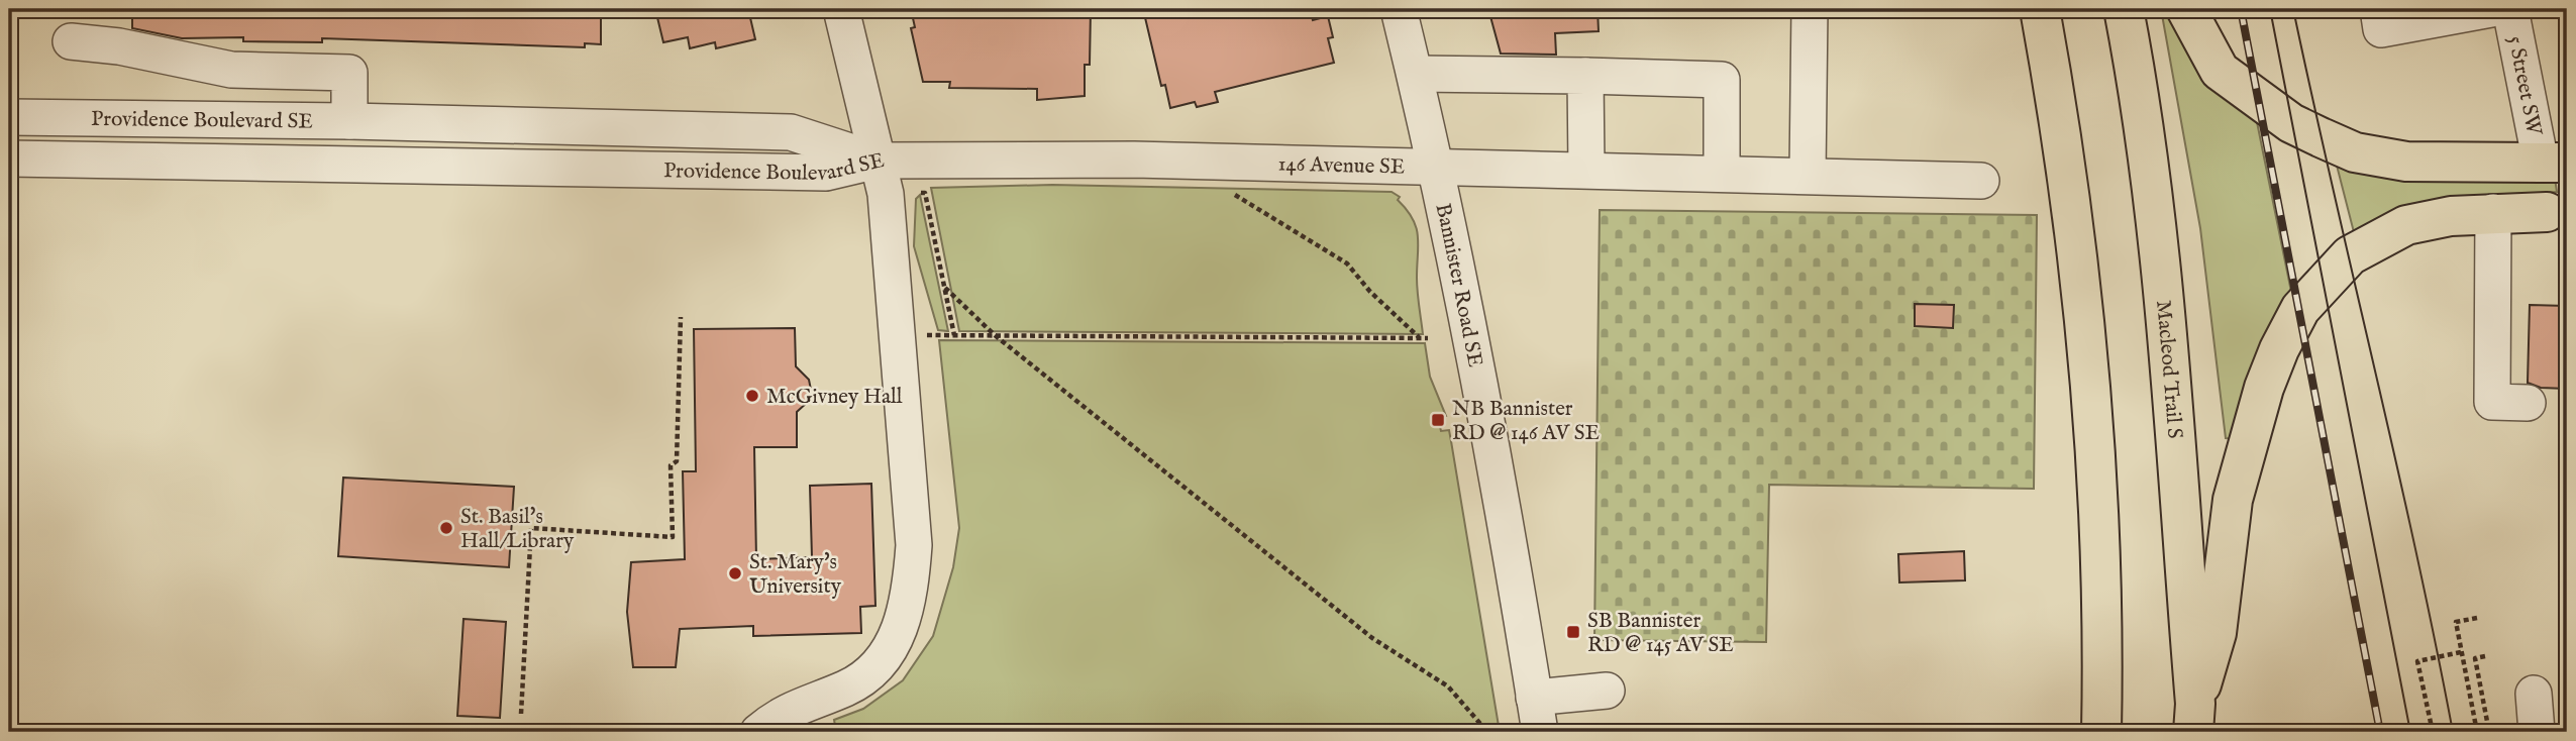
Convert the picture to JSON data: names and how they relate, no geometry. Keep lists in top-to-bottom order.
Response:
{
  "streets": {
    "highway": ["Macleod Trail S"],
    "street": [
      "5 Street SW",
      "Providence Boulevard SE",
      "146 Avenue SE",
      "Bannister Road SE"
    ]
  },
  "crossings": [
    ["Providence Boulevard SE", "146 Avenue SE"],
    ["146 Avenue SE", "Bannister Road SE"]
  ],
  "places": {
    "other": ["McGivney Hall", "St. Basil's Hall/Library", "St. Mary's University"],
    "transit": ["NB Bannister RD @ 146 AV SE", "SB Bannister RD @ 145 AV SE"]
  }
}
